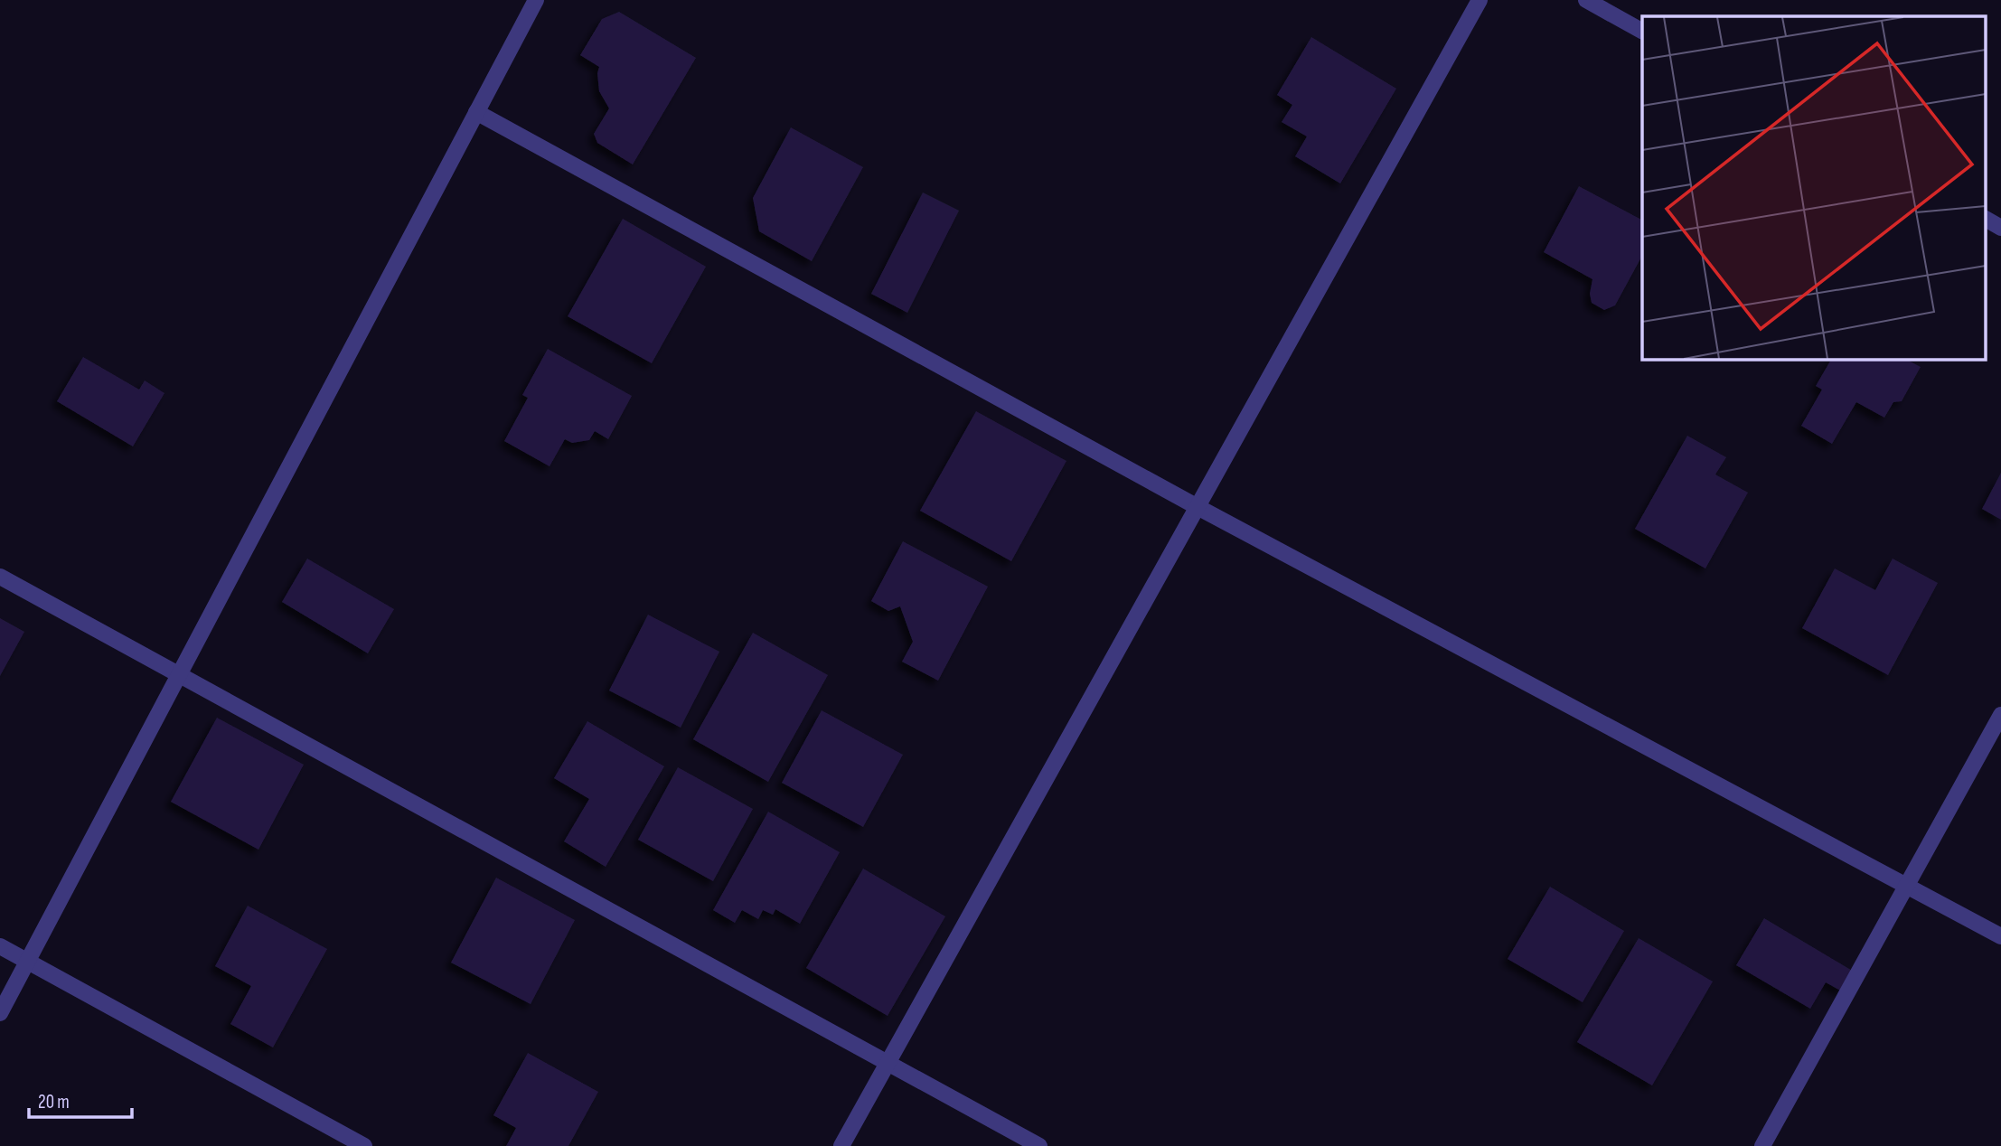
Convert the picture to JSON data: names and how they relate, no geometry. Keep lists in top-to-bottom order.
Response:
{
  "scale_bar": "20 m"
}
